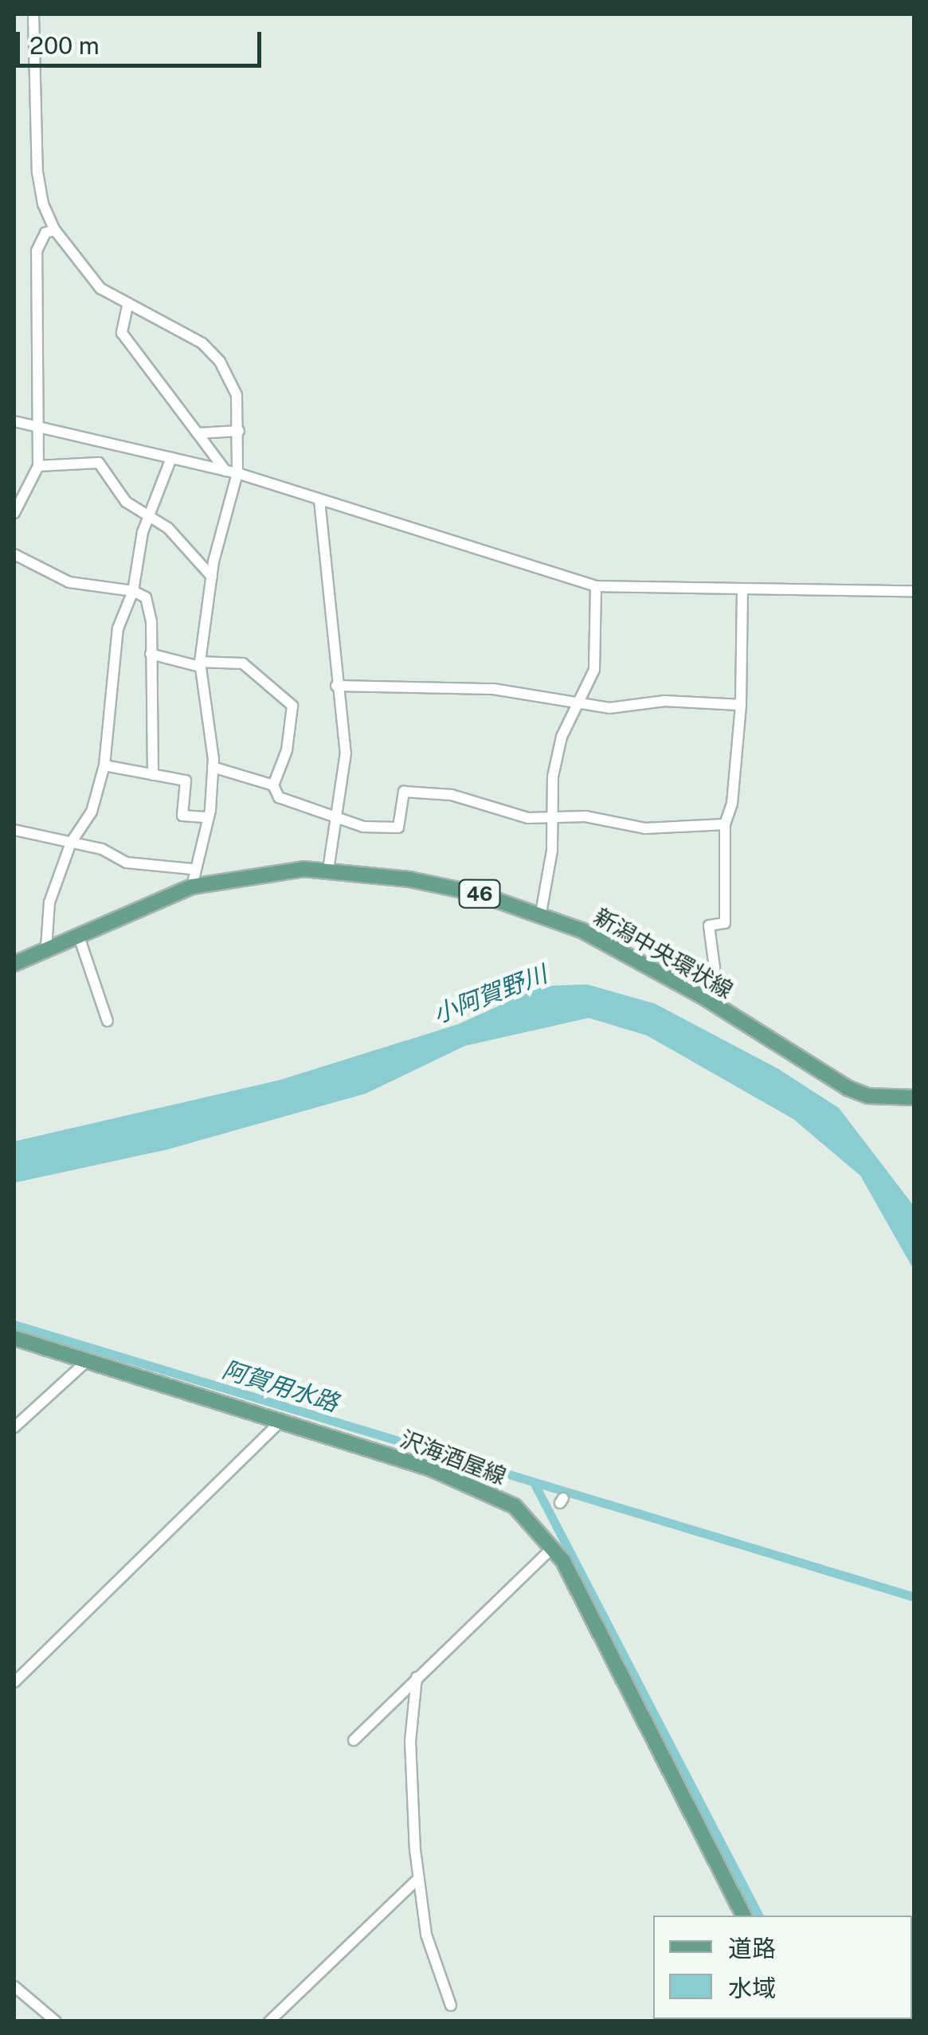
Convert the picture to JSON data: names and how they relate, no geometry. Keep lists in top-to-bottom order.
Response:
{
  "streets": {
    "main road": ["46", "新潟中央環状線", "沢海酒屋線"]
  },
  "water": ["小阿賀野川", "阿賀用水路"],
  "legend": ["道路", "水域"],
  "scale_bar": "200 m"
}
